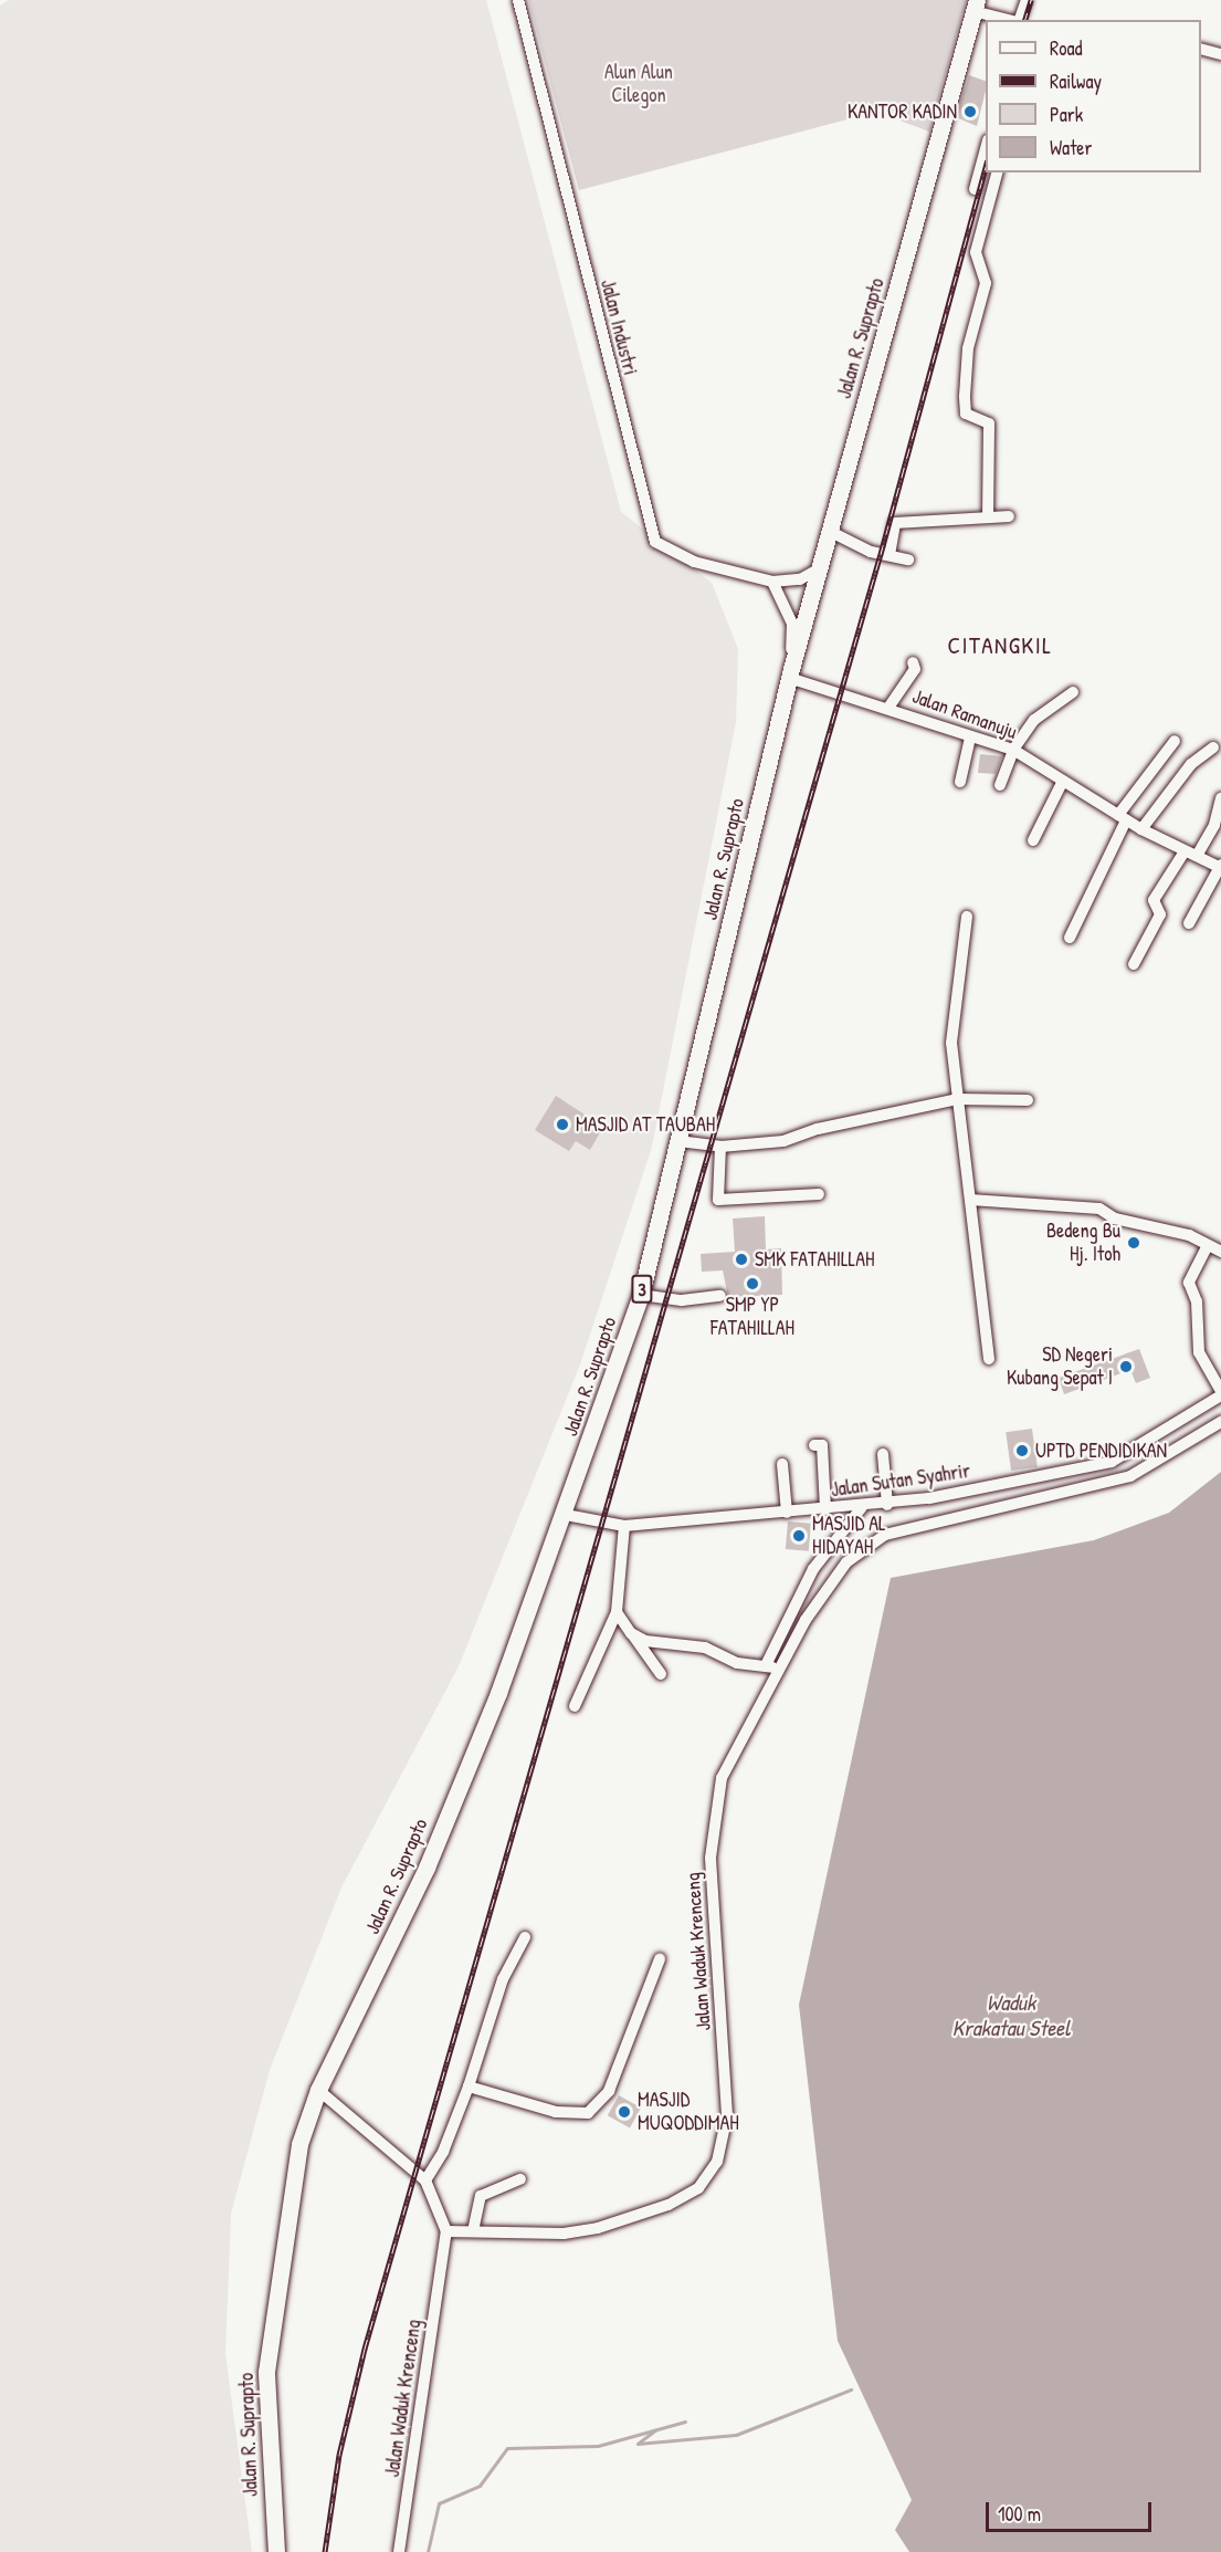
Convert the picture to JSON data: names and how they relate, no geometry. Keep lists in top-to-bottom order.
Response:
{
  "streets": {
    "highway": ["Jalan R. Suprapto", "3"],
    "street": [
      "Jalan Industri",
      "Jalan Ramanuju",
      "Jalan Sutan Syahrir",
      "Jalan Waduk Krenceng"
    ]
  },
  "crossings": [
    ["Jalan Industri", "Jalan R. Suprapto"],
    ["Jalan R. Suprapto", "Jalan Ramanuju"],
    ["Jalan R. Suprapto", "Jalan Sutan Syahrir"]
  ],
  "districts": ["CITANGKIL"],
  "water": ["Waduk Krakatau Steel"],
  "parks": ["Alun Alun Cilegon"],
  "places": [
    "KANTOR KADIN",
    "MASJID AT TAUBAH",
    "Bedeng Bu Hj. Itoh",
    "SMK FATAHILLAH",
    "SMP YP FATAHILLAH",
    "SD Negeri Kubang Sepat I",
    "UPTD PENDIDIKAN",
    "MASJID AL HIDAYAH",
    "MASJID MUQODDIMAH"
  ],
  "legend": [
    "Road",
    "Railway",
    "Park",
    "Water"
  ],
  "scale_bar": "100 m"
}
